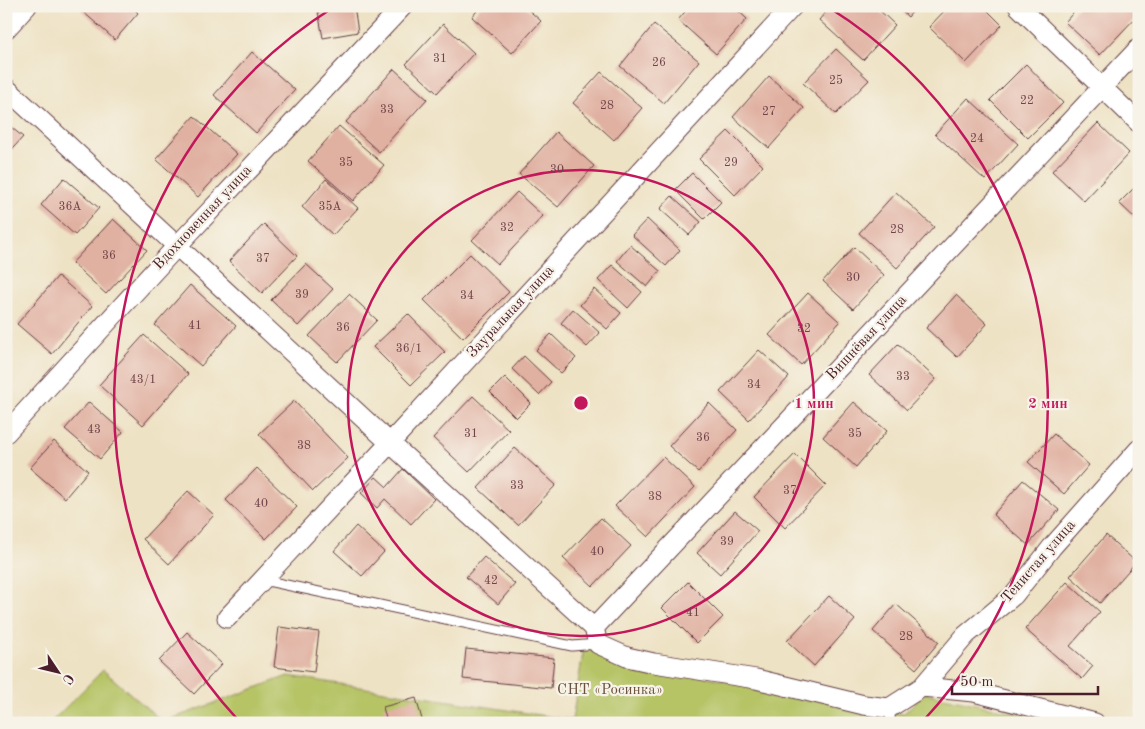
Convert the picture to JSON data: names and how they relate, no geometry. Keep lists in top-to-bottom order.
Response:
{
  "streets": {
    "street": [
      "Вдохновенная улица",
      "Зауральная улица",
      "Вишнёвая улица",
      "Тенистая улица"
    ]
  },
  "parks": ["СНТ «Росинка»"],
  "house_numbers": [
    "31",
    "26",
    "25",
    "22",
    "28",
    "33",
    "27",
    "24",
    "35",
    "29",
    "30",
    "36А",
    "35А",
    "32",
    "28",
    "36",
    "37",
    "30",
    "39",
    "34",
    "41",
    "36",
    "32",
    "36/1",
    "33",
    "43/1",
    "34",
    "43",
    "31",
    "35",
    "36",
    "38",
    "33",
    "37",
    "38",
    "40",
    "39",
    "40",
    "42",
    "41",
    "28"
  ],
  "scale_bar": "50 m",
  "north": "bottom right",
  "rings": ["1 мин", "2 мин"]
}
